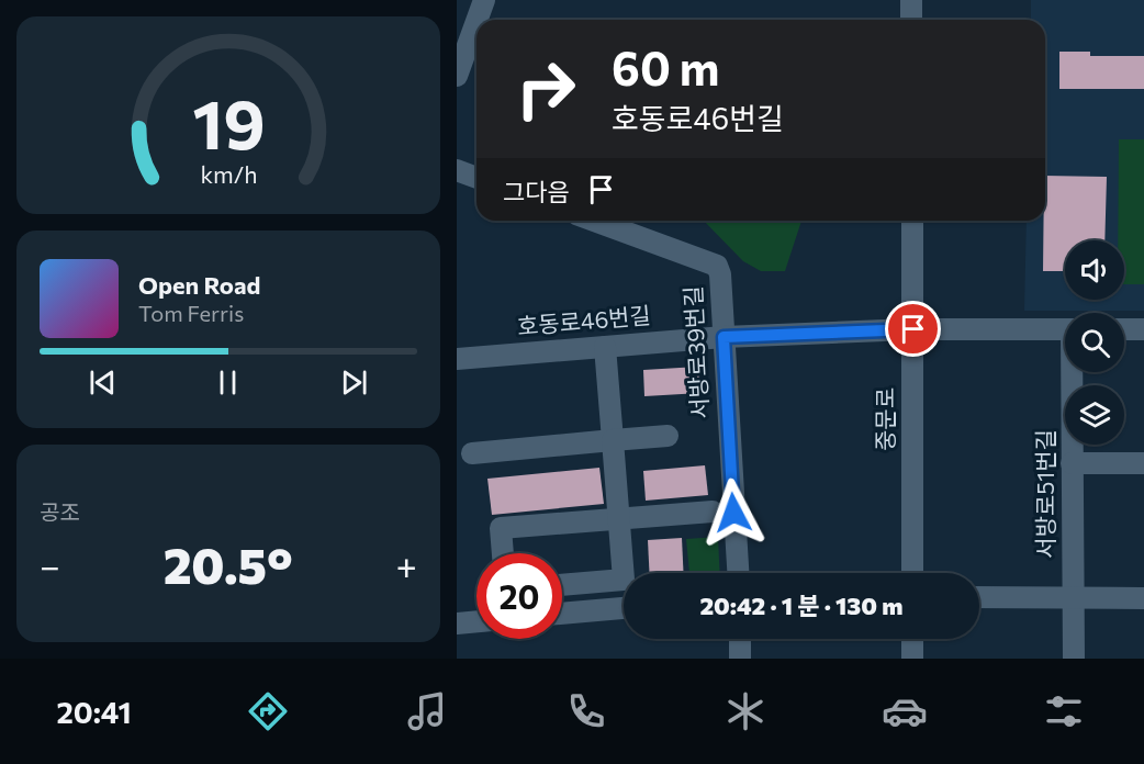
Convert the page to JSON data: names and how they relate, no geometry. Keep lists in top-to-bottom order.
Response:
{
  "streets": {
    "street": [
      "호동로46번길",
      "서방로39번길",
      "중문로",
      "서방로51번길"
    ]
  },
  "crossings": [
    ["호동로46번길", "서방로39번길"],
    ["호동로46번길", "중문로"]
  ],
  "page": {
    "turn": ["60 m", "호동로46번길"],
    "then": "그다음",
    "song": ["Open Road", "Tom Ferris"],
    "tile": "공조",
    "heat": ["−", "20.5°", "+"],
    "limit": "20",
    "trip": "20:42 · 1 분 · 130 m",
    "tabs": "20:41",
    "gauge": ["19", "km/h"]
  }
}
